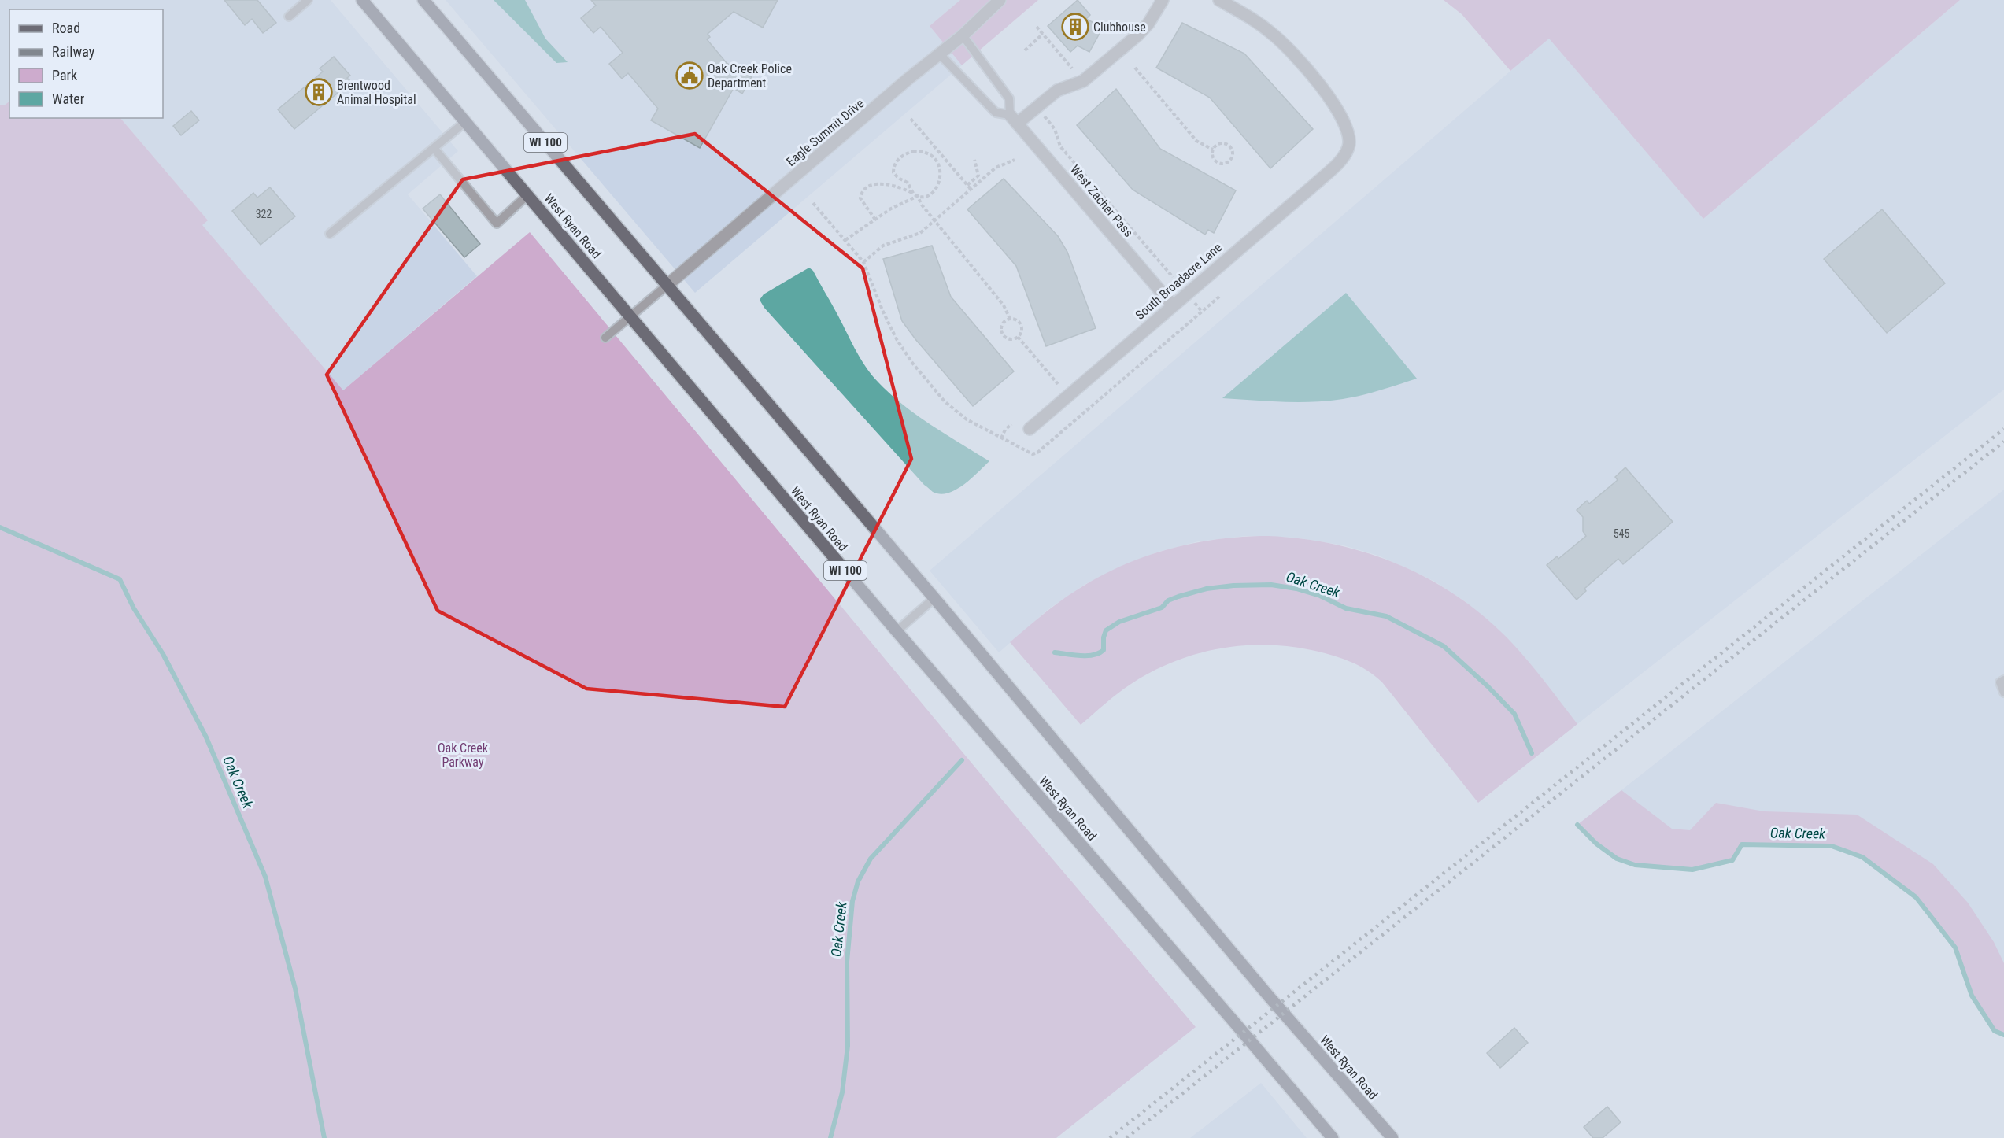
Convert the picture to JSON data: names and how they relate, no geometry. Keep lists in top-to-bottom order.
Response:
{
  "streets": {
    "main road": ["WI 100", "West Ryan Road"],
    "street": ["Eagle Summit Drive", "West Zacher Pass", "South Broadacre Lane"]
  },
  "crossings": [
    ["Eagle Summit Drive", "West Zacher Pass"],
    ["Eagle Summit Drive", "West Ryan Road"],
    ["West Zacher Pass", "South Broadacre Lane"]
  ],
  "water": ["Oak Creek"],
  "parks": ["Oak Creek Parkway"],
  "places": {
    "building": ["Clubhouse", "Brentwood Animal Hospital"],
    "public building": ["Oak Creek Police Department"]
  },
  "house_numbers": ["322", "545"],
  "legend": [
    "Road",
    "Railway",
    "Park",
    "Water"
  ]
}
